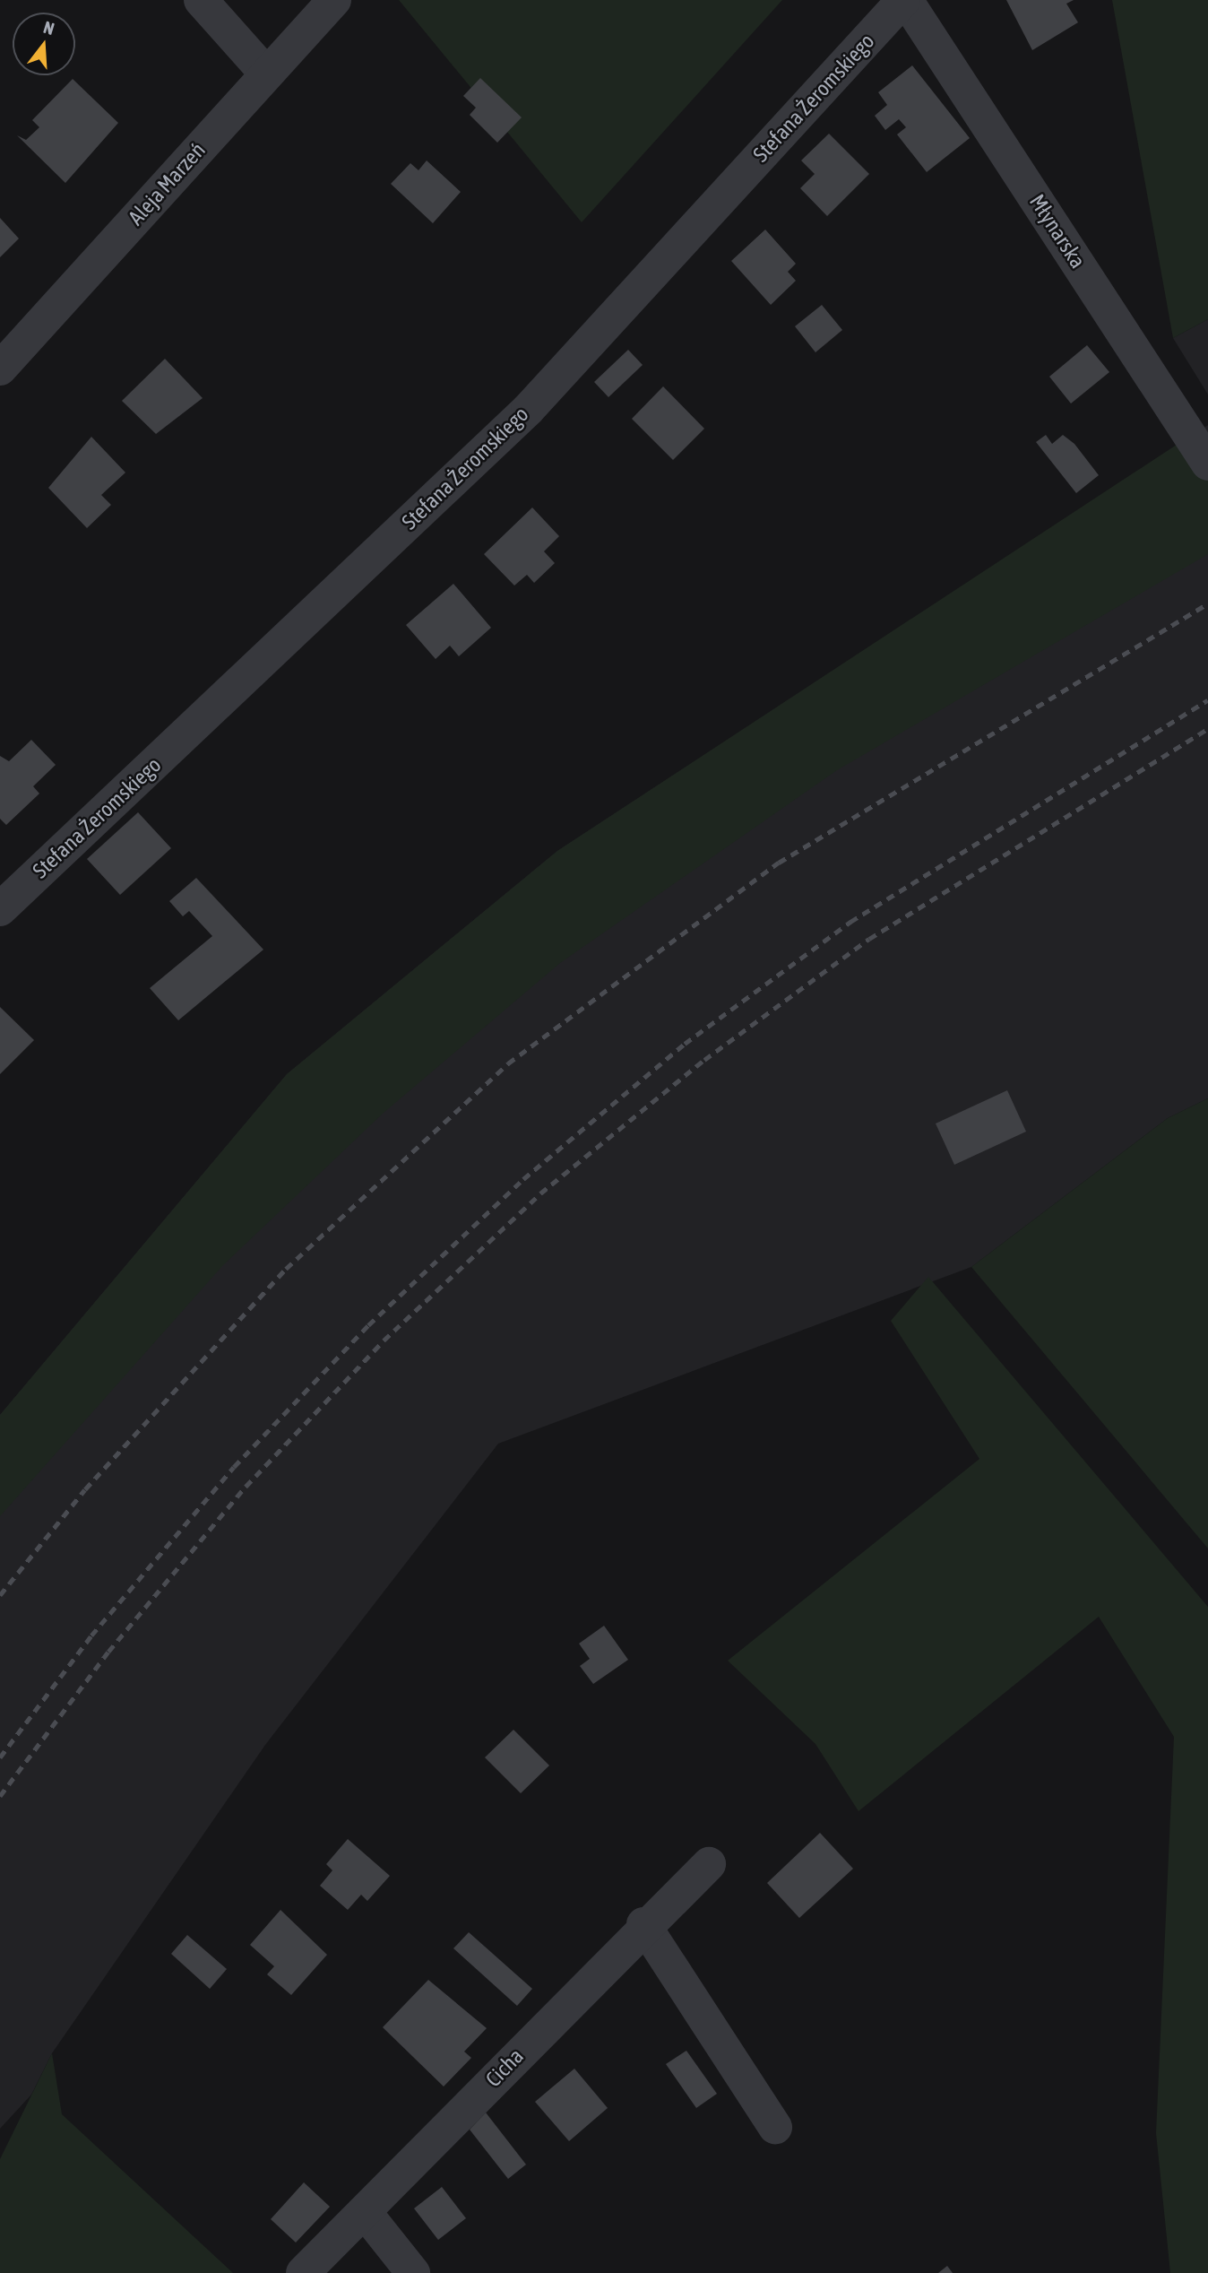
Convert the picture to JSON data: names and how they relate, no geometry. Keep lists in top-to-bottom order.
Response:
{
  "streets": {
    "street": [
      "Stefana Żeromskiego",
      "Aleja Marzeń",
      "Młynarska",
      "Cicha"
    ]
  },
  "crossings": [
    ["Stefana Żeromskiego", "Młynarska"]
  ],
  "north": "top"
}
